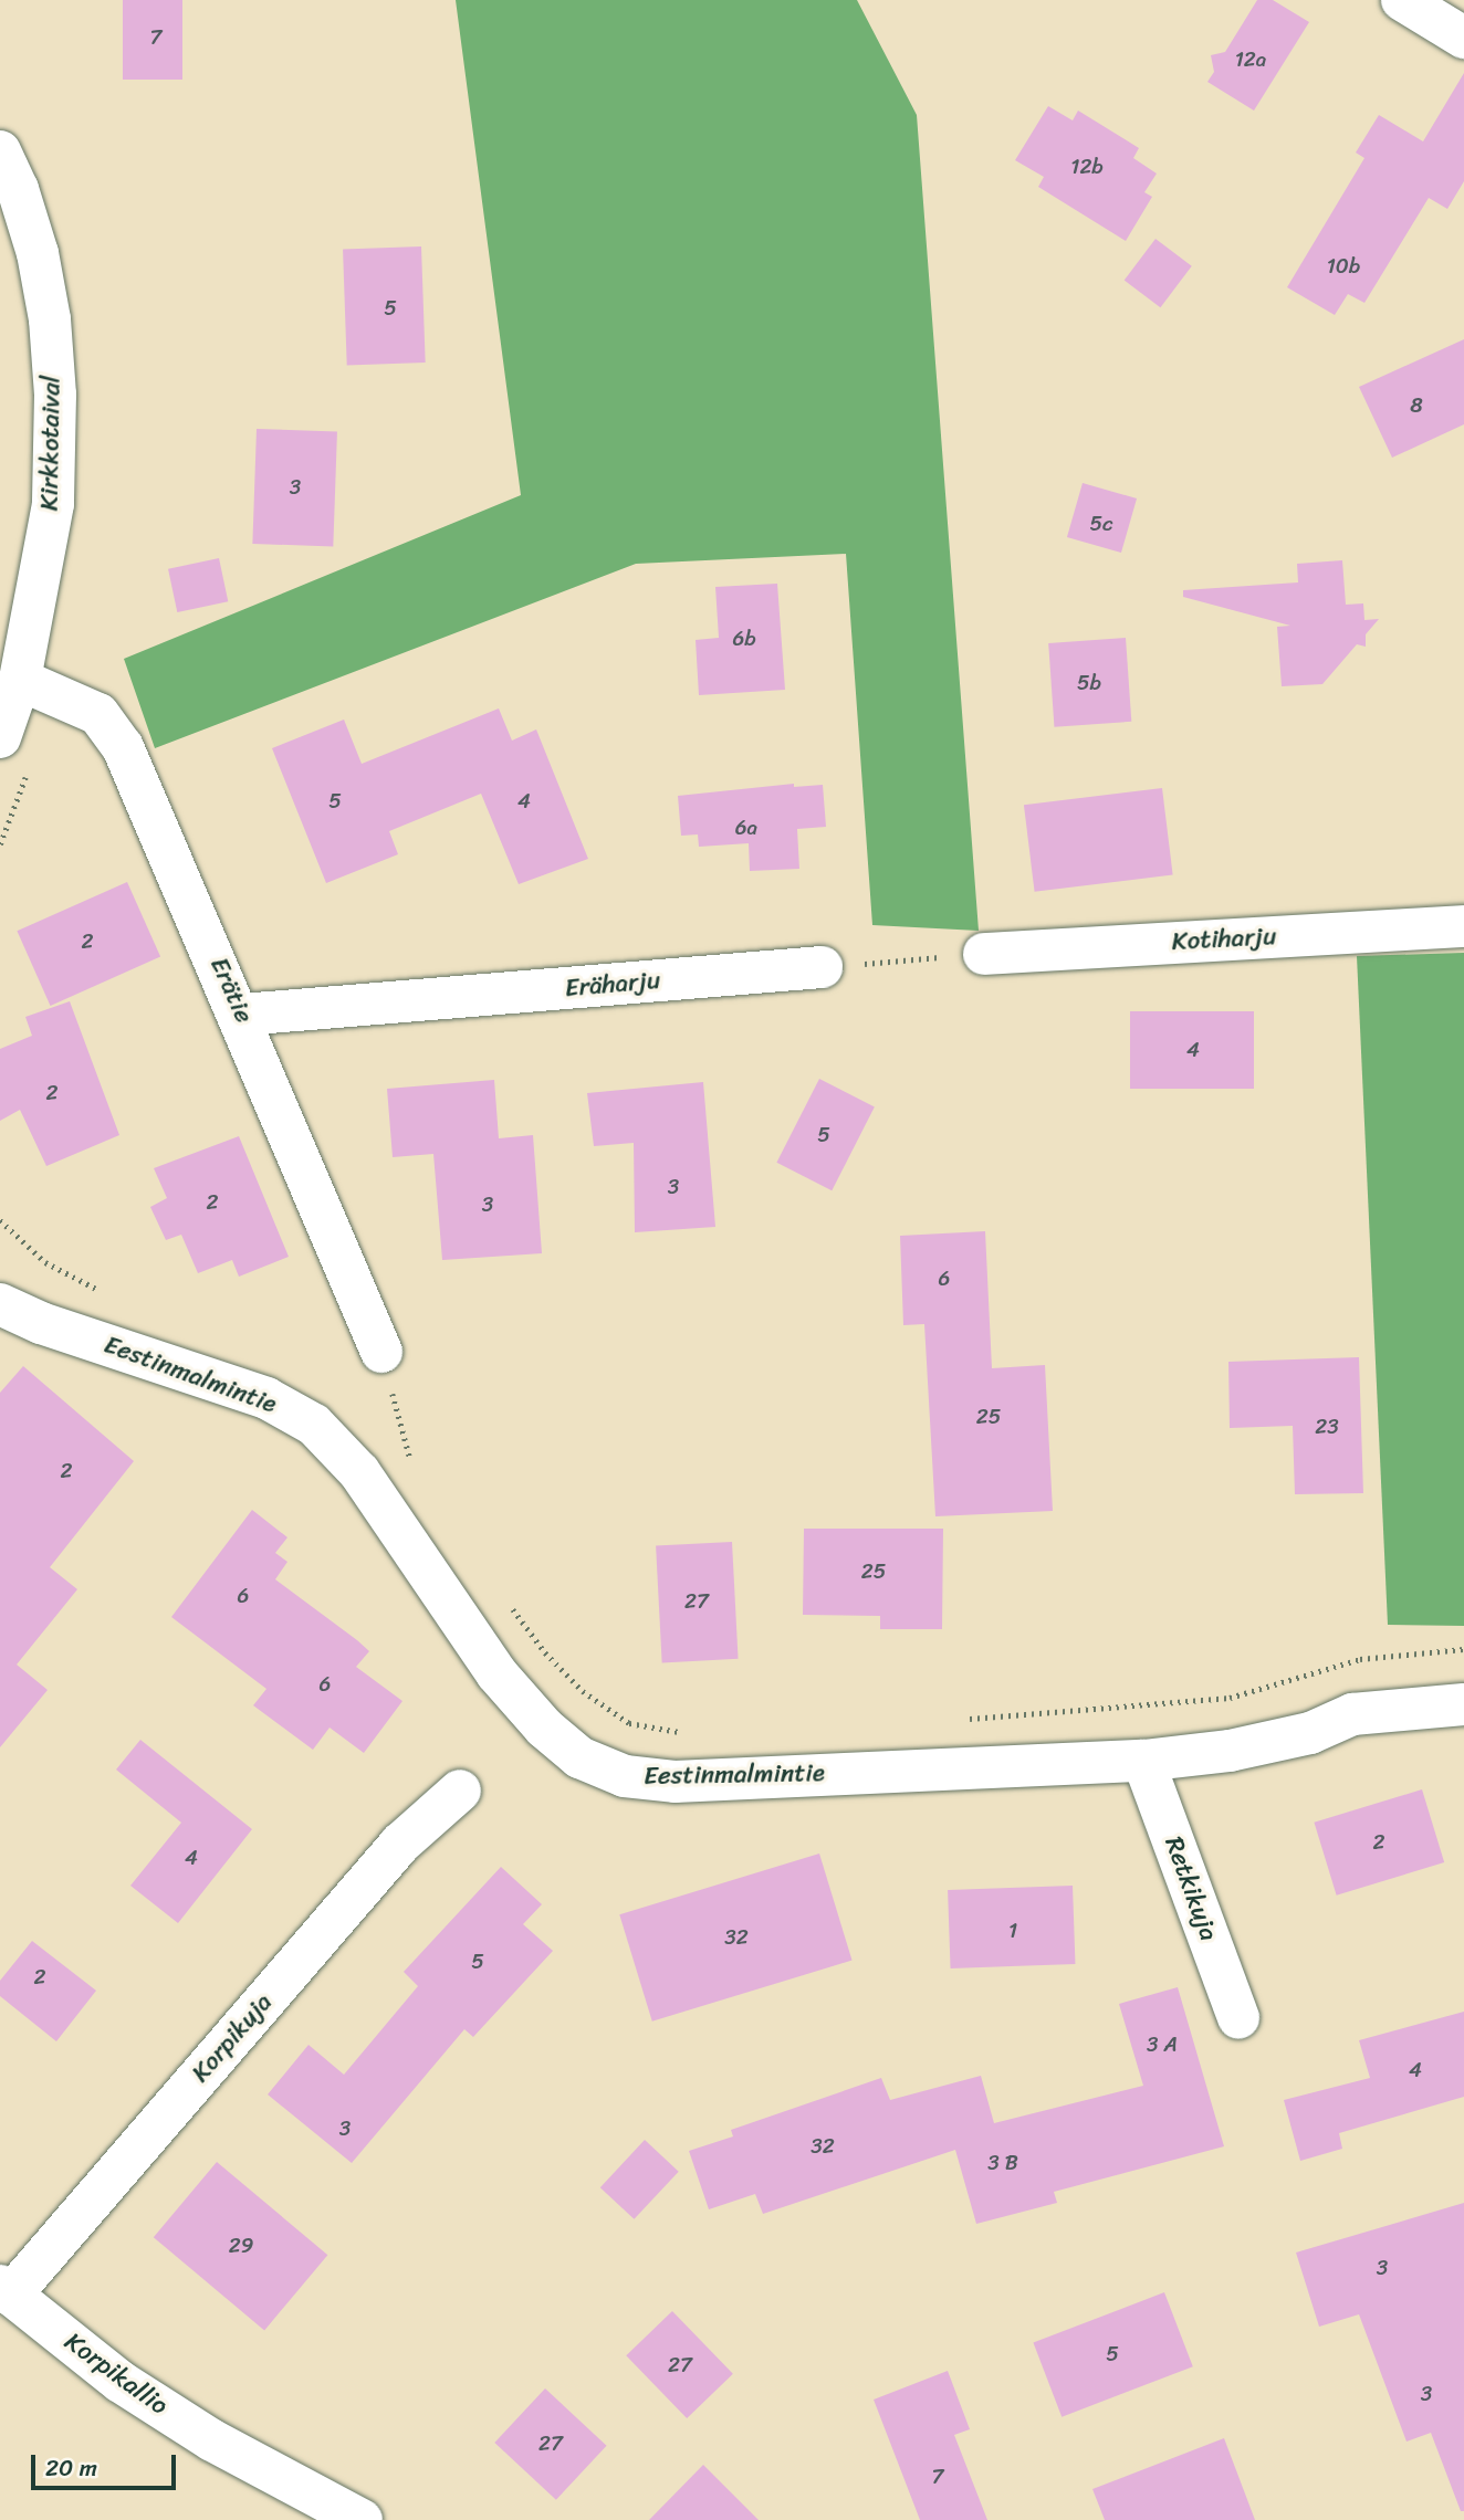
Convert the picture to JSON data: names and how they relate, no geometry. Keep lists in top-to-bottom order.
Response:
{
  "streets": {
    "street": [
      "Kirkkotaival",
      "Kotiharju",
      "Eräharju",
      "Erätie",
      "Eestinmalmintie",
      "Retkikuja",
      "Korpikuja",
      "Korpikallio"
    ]
  },
  "crossings": [
    ["Kirkkotaival", "Erätie"],
    ["Eräharju", "Erätie"],
    ["Eestinmalmintie", "Retkikuja"],
    ["Korpikuja", "Korpikallio"]
  ],
  "house_numbers": [
    "7",
    "12a",
    "12b",
    "10b",
    "5",
    "8",
    "3",
    "5c",
    "6b",
    "5b",
    "5",
    "4",
    "6a",
    "2",
    "4",
    "2",
    "5",
    "3",
    "2",
    "3",
    "6",
    "25",
    "23",
    "2",
    "25",
    "6",
    "27",
    "6",
    "2",
    "4",
    "1",
    "32",
    "5",
    "2",
    "3 A",
    "4",
    "3",
    "32",
    "3 B",
    "29",
    "3",
    "5",
    "27",
    "3",
    "27",
    "7"
  ],
  "scale_bar": "20 m"
}
